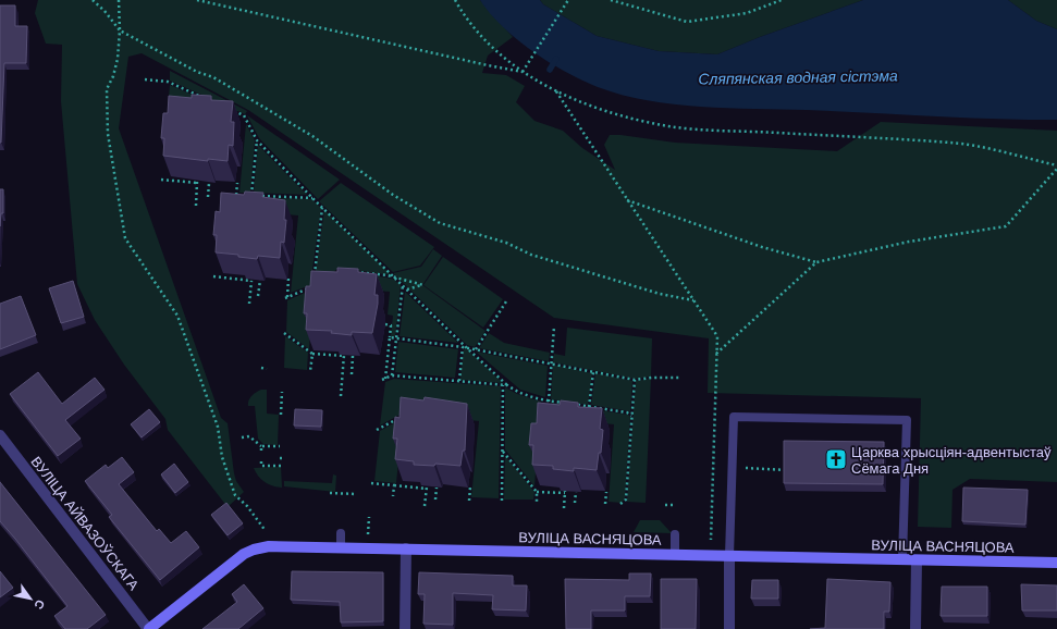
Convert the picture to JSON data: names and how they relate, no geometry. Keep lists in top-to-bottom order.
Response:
{
  "streets": {
    "street": ["ВУЛІЦА АЙВАЗОЎСКАГА", "ВУЛІЦА ВАСНЯЦОВА"]
  },
  "crossings": [
    ["ВУЛІЦА АЙВАЗОЎСКАГА", "ВУЛІЦА ВАСНЯЦОВА"]
  ],
  "water": ["Сляпянская водная сістэма"],
  "places": {
    "church": ["Царква хрысціян-адвентыстаў Сёмага Дня"]
  },
  "north": "bottom right"
}
